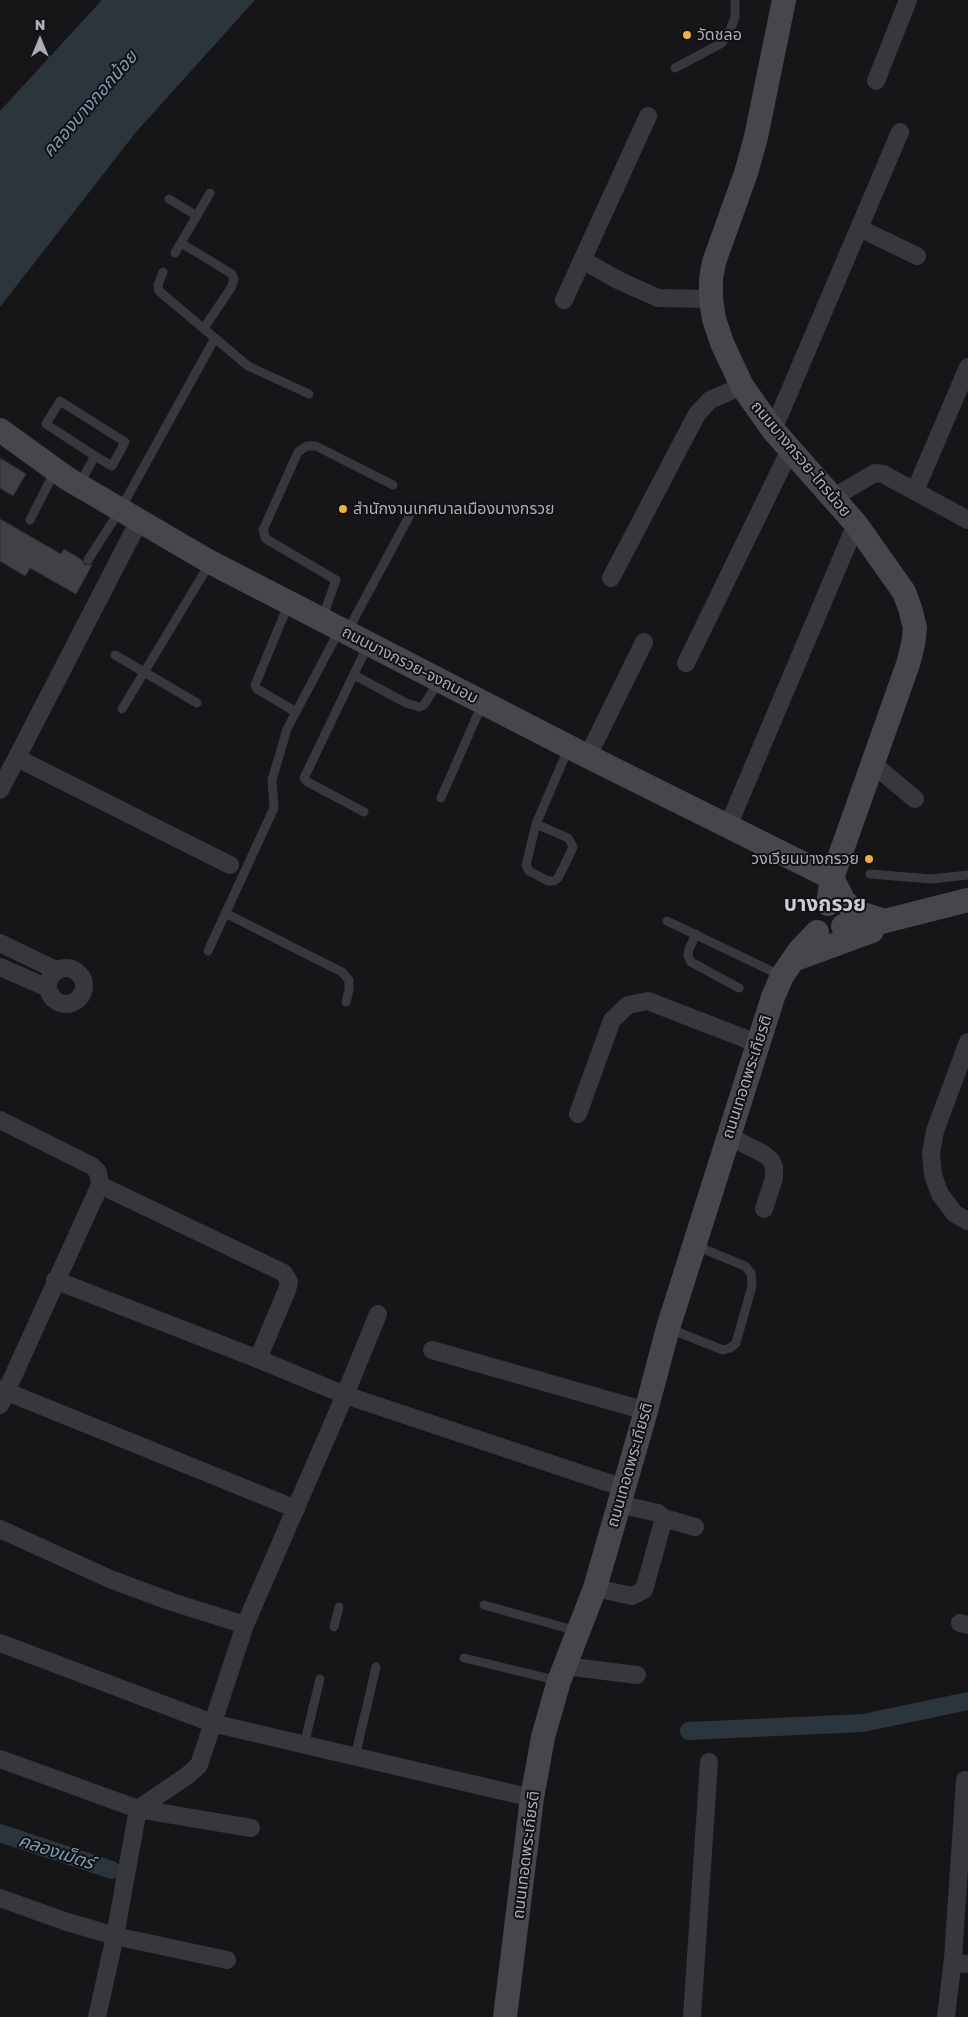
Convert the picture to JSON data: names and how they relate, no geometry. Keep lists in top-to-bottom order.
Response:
{
  "streets": {
    "main road": ["ถนนบางกรวย-ไทรน้อย", "ถนนบางกรวย-จงถนอม", "ถนนเทอดพระเกียรติ"]
  },
  "crossings": [
    ["ถนนบางกรวย-ไทรน้อย", "ถนนบางกรวย-จงถนอม"],
    ["ถนนบางกรวย-ไทรน้อย", "ถนนเทอดพระเกียรติ"]
  ],
  "districts": ["บางกรวย"],
  "water": ["คลองบางกอกน้อย", "คลองเม็ตร์"],
  "places": ["วัดชลอ", "สำนักงานเทศบาลเมืองบางกรวย", "วงเวียนบางกรวย"],
  "north": "top"
}
